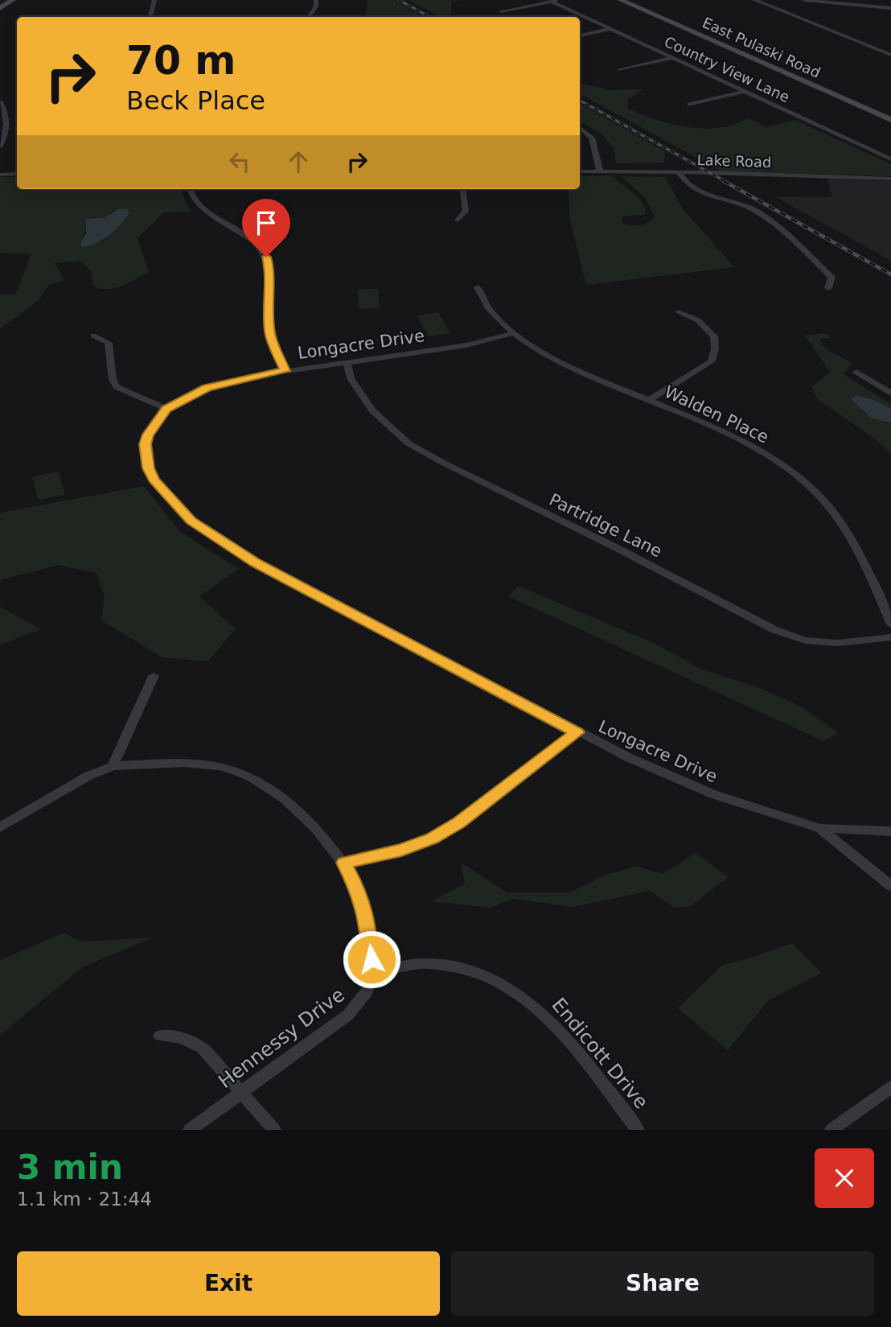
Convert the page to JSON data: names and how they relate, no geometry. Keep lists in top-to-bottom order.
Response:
{
  "streets": {
    "main road": ["East Pulaski Road"],
    "street": [
      "Country View Lane",
      "Lake Road",
      "Longacre Drive",
      "Walden Place",
      "Partridge Lane",
      "Hennessy Drive",
      "Endicott Drive"
    ]
  },
  "crossings": [
    ["Longacre Drive", "Walden Place"],
    ["Longacre Drive", "Partridge Lane"],
    ["Hennessy Drive", "Endicott Drive"]
  ],
  "page": {
    "turn": ["70 m", "Beck Place"],
    "heading": ["3 min", "1.1 km · 21:44"],
    "buttons": ["Exit", "Share"]
  }
}
